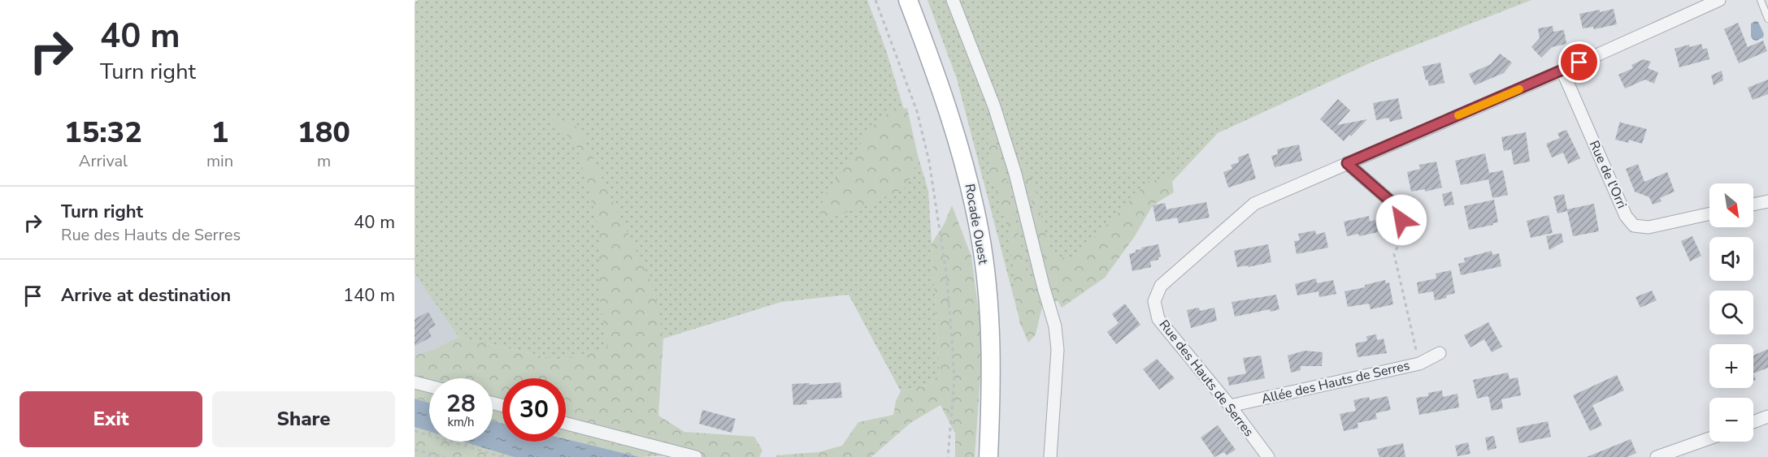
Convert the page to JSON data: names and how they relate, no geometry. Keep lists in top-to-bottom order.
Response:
{
  "streets": {
    "main road": ["Rocade Ouest"],
    "street": ["Rue de l'Orri", "Rue des Hauts de Serres", "Allée des Hauts de Serres"]
  },
  "crossings": [
    ["Rue de l'Orri", "Rue des Hauts de Serres"],
    ["Rue des Hauts de Serres", "Allée des Hauts de Serres"]
  ],
  "north": "bottom right",
  "page": {
    "turn": ["40 m", "Turn right"],
    "eta": [
      "15:32",
      "Arrival",
      "1",
      "min",
      "180",
      "m"
    ],
    "map_buttons": ["+", "−"],
    "list": [
      {
        "name": "Turn right",
        "note": "Rue des Hauts de Serres",
        "value": "40 m"
      },
      {
        "name": "Arrive at destination",
        "value": "140 m"
      }
    ],
    "speed": "28 km/h",
    "limit": "30",
    "buttons": ["Exit", "Share"]
  }
}
